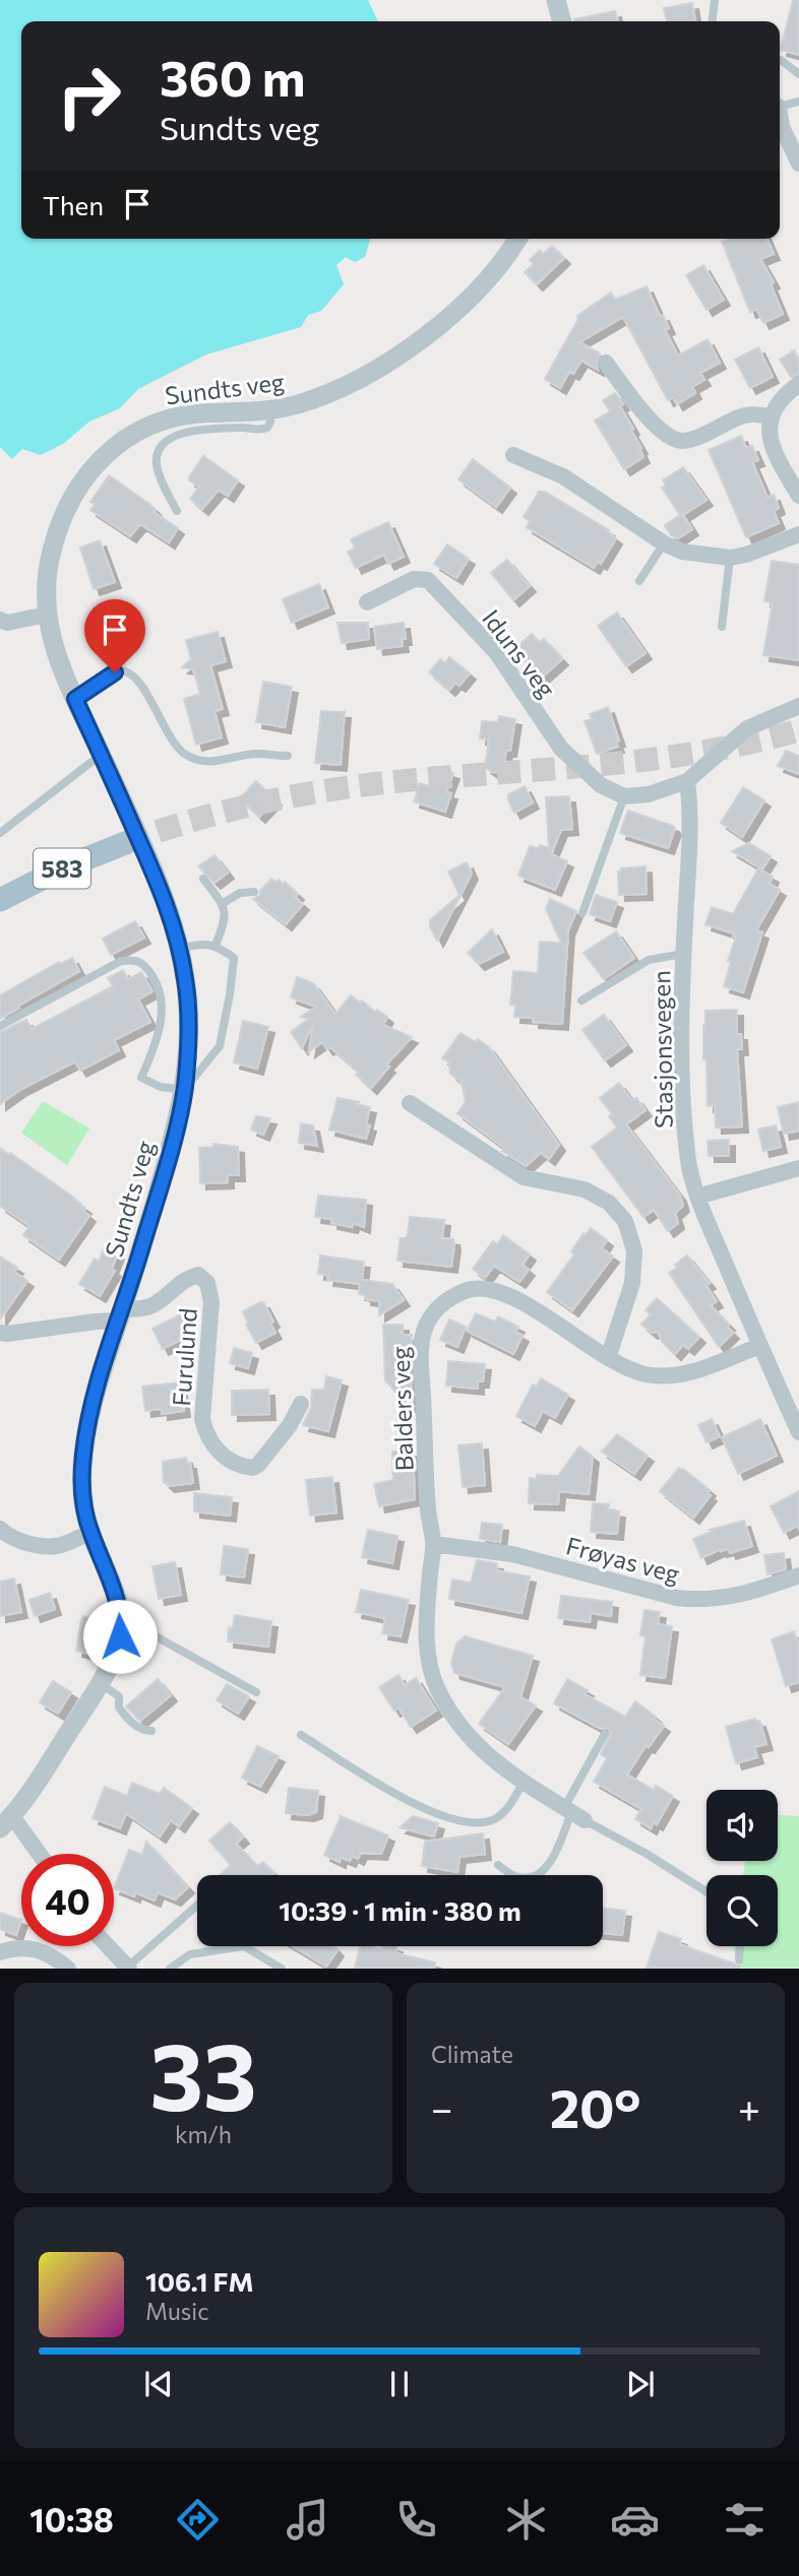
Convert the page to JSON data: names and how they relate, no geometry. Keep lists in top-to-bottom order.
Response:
{
  "streets": {
    "main road": ["583"],
    "street": [
      "Sundts veg",
      "Iduns veg",
      "Stasjonsvegen",
      "Furulund",
      "Balders veg",
      "Frøyas veg"
    ]
  },
  "crossings": [
    ["Sundts veg", "Furulund"],
    ["Stasjonsvegen", "Balders veg"],
    ["Balders veg", "Frøyas veg"]
  ],
  "page": {
    "turn": ["360 m", "Sundts veg"],
    "then": "Then",
    "limit": "40",
    "trip": "10:39 · 1 min · 380 m",
    "tile": [
      ["33", "km/h"],
      "Climate"
    ],
    "heat": ["−", "20°", "+"],
    "song": ["106.1 FM", "Music"],
    "tabs": "10:38"
  }
}
